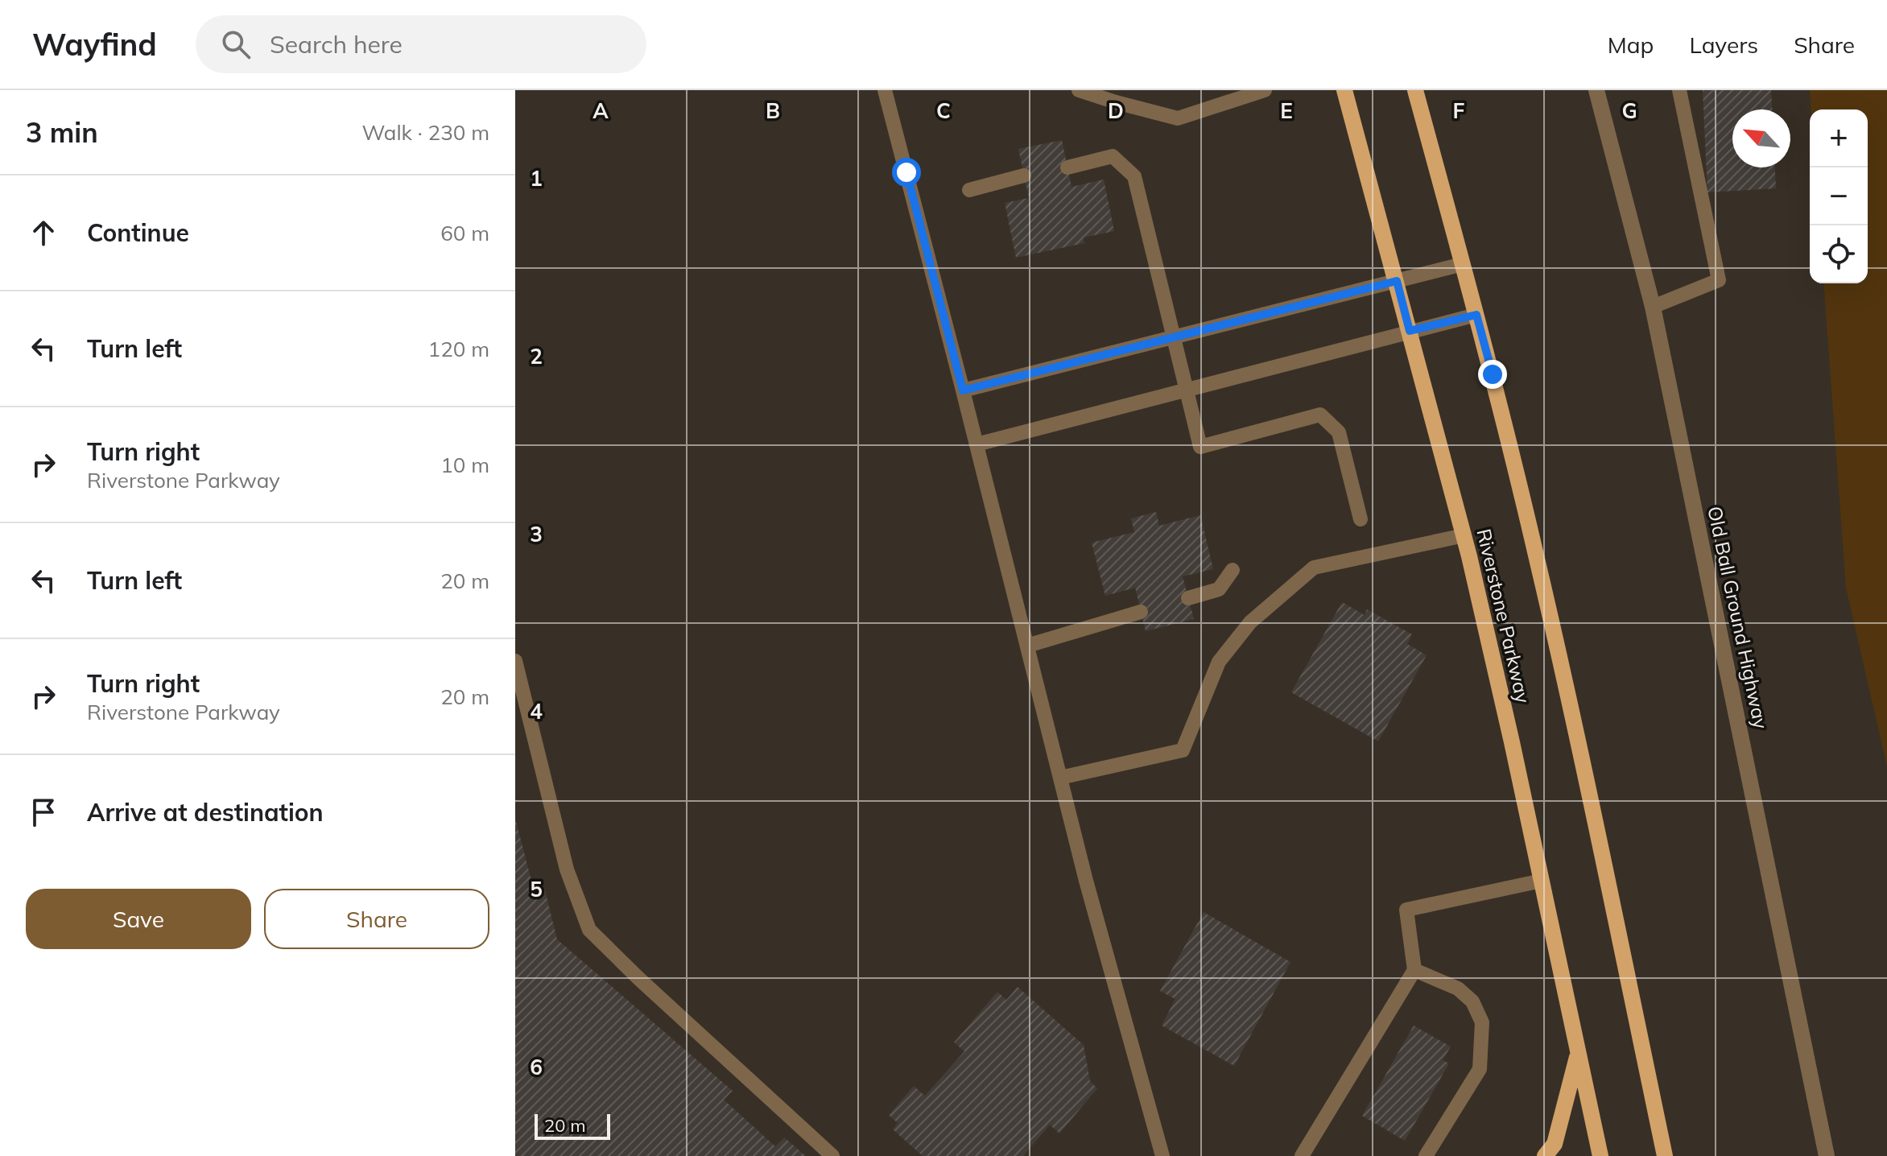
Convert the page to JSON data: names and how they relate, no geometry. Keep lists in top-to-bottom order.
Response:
{
  "streets": {
    "main road": ["Riverstone Parkway"],
    "street": ["Old Ball Ground Highway"]
  },
  "scale_bar": "20 m",
  "north": "top left",
  "page": {
    "header": "Wayfind",
    "search": "Search here",
    "nav": ["Map", "Layers", "Share"],
    "heading": ["3 min", "Walk · 230 m"],
    "map_buttons": ["+", "−"],
    "list": [
      ["Continue", "60 m"],
      ["Turn left", "120 m"],
      ["Turn right", "Riverstone Parkway", "10 m"],
      ["Turn left", "20 m"],
      ["Turn right", "Riverstone Parkway", "20 m"],
      "Arrive at destination"
    ],
    "buttons": ["Save", "Share"],
    "scale": "20 m"
  },
  "grid": {
    "columns": [
      "A",
      "B",
      "C",
      "D",
      "E",
      "F",
      "G"
    ],
    "rows": [
      "1",
      "2",
      "3",
      "4",
      "5",
      "6"
    ]
  }
}
